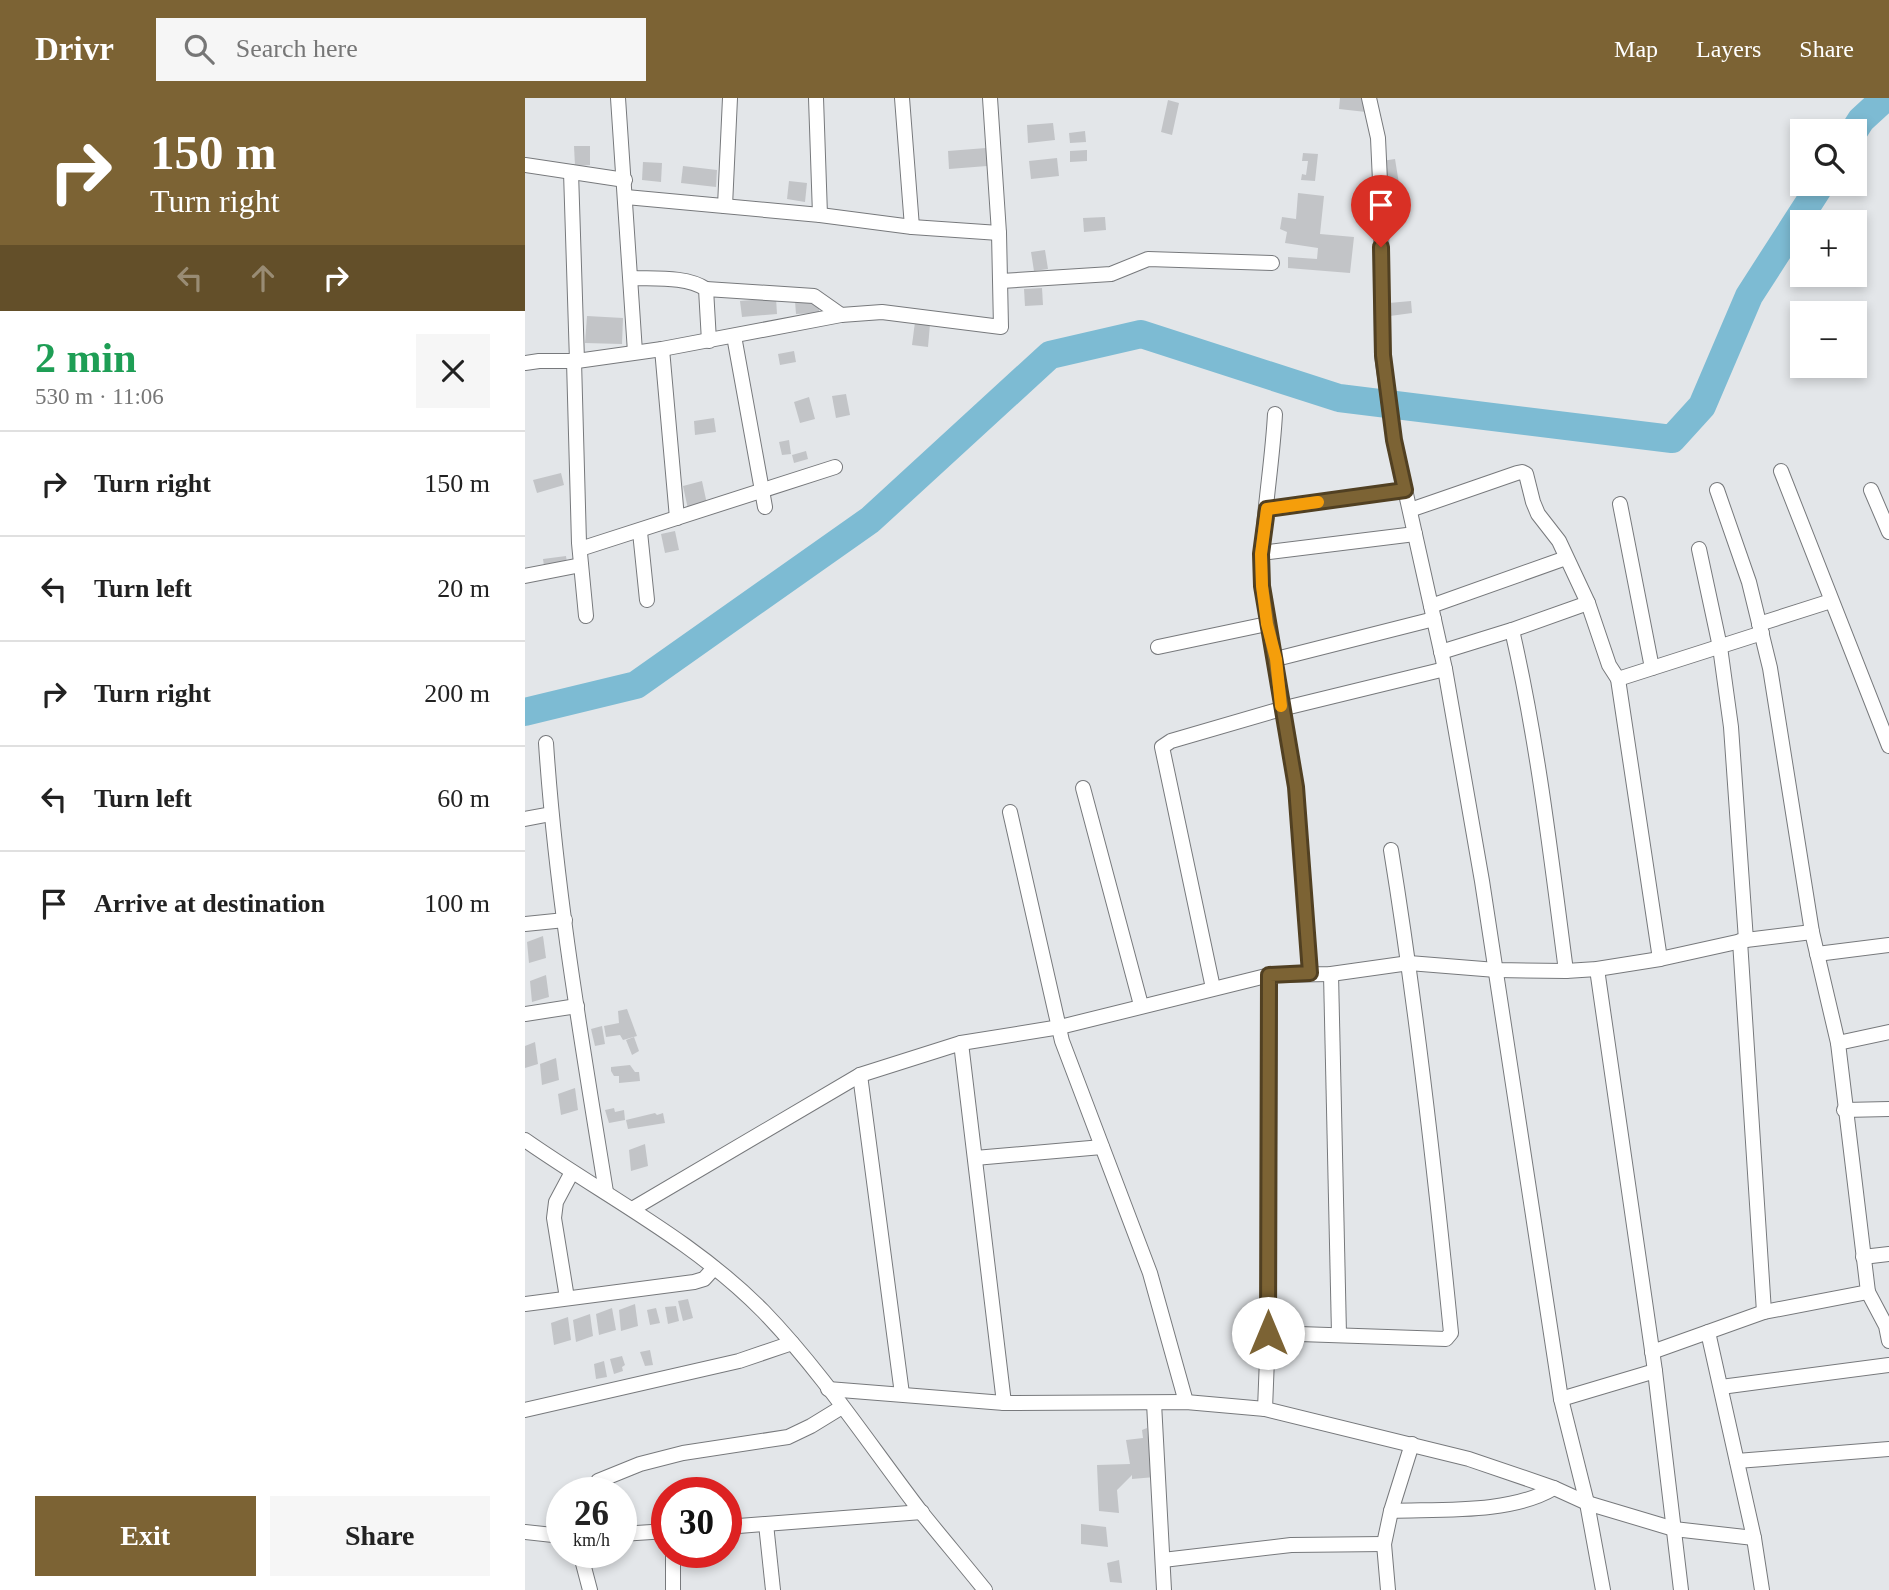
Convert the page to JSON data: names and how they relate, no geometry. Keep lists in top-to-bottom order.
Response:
{
  "page": {
    "header": "Drivr",
    "search": "Search here",
    "nav": ["Map", "Layers", "Share"],
    "turn": ["150 m", "Turn right"],
    "map_buttons": ["+", "−"],
    "heading": ["2 min", "530 m · 11:06"],
    "list": [
      {
        "name": "Turn right",
        "value": "150 m"
      },
      {
        "name": "Turn left",
        "value": "20 m"
      },
      {
        "name": "Turn right",
        "value": "200 m"
      },
      {
        "name": "Turn left",
        "value": "60 m"
      },
      {
        "name": "Arrive at destination",
        "value": "100 m"
      }
    ],
    "speed": "26 km/h",
    "limit": "30",
    "buttons": ["Exit", "Share"]
  }
}
